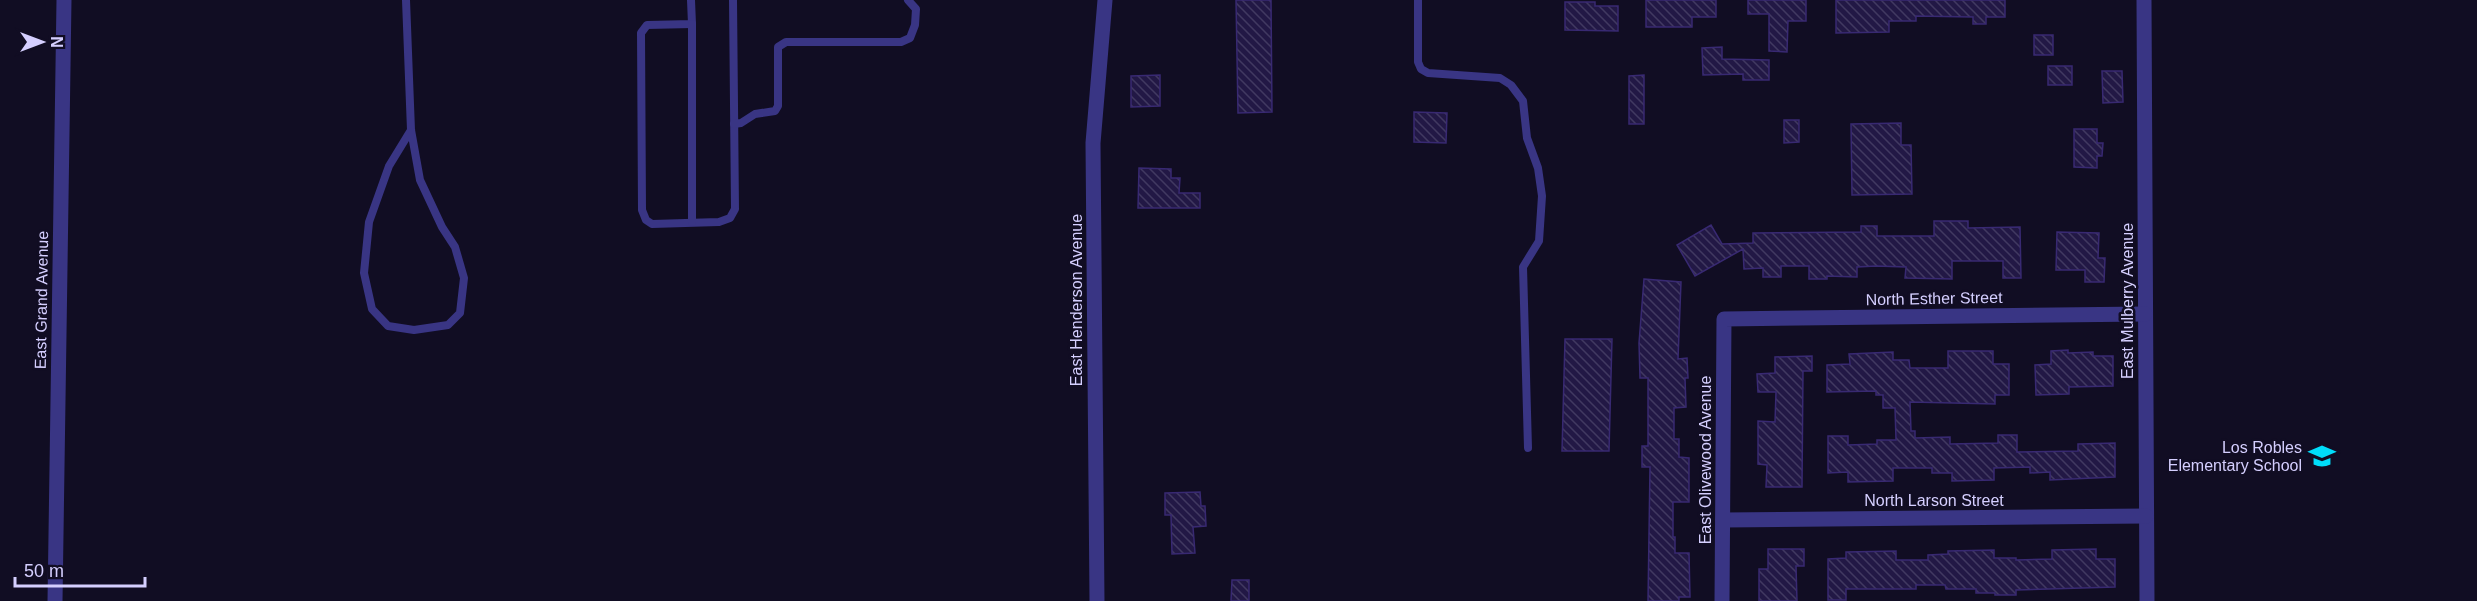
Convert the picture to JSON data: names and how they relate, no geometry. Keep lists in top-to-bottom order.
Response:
{
  "streets": {
    "street": [
      "North Esther Street",
      "East Grand Avenue",
      "East Henderson Avenue",
      "East Mulberry Avenue",
      "East Olivewood Avenue",
      "North Larson Street"
    ]
  },
  "crossings": [
    ["North Esther Street", "East Mulberry Avenue"],
    ["North Esther Street", "East Olivewood Avenue"],
    ["East Mulberry Avenue", "North Larson Street"],
    ["East Olivewood Avenue", "North Larson Street"]
  ],
  "places": {
    "school or university": ["Los Robles Elementary School"]
  },
  "scale_bar": "50 m",
  "north": "right"
}
